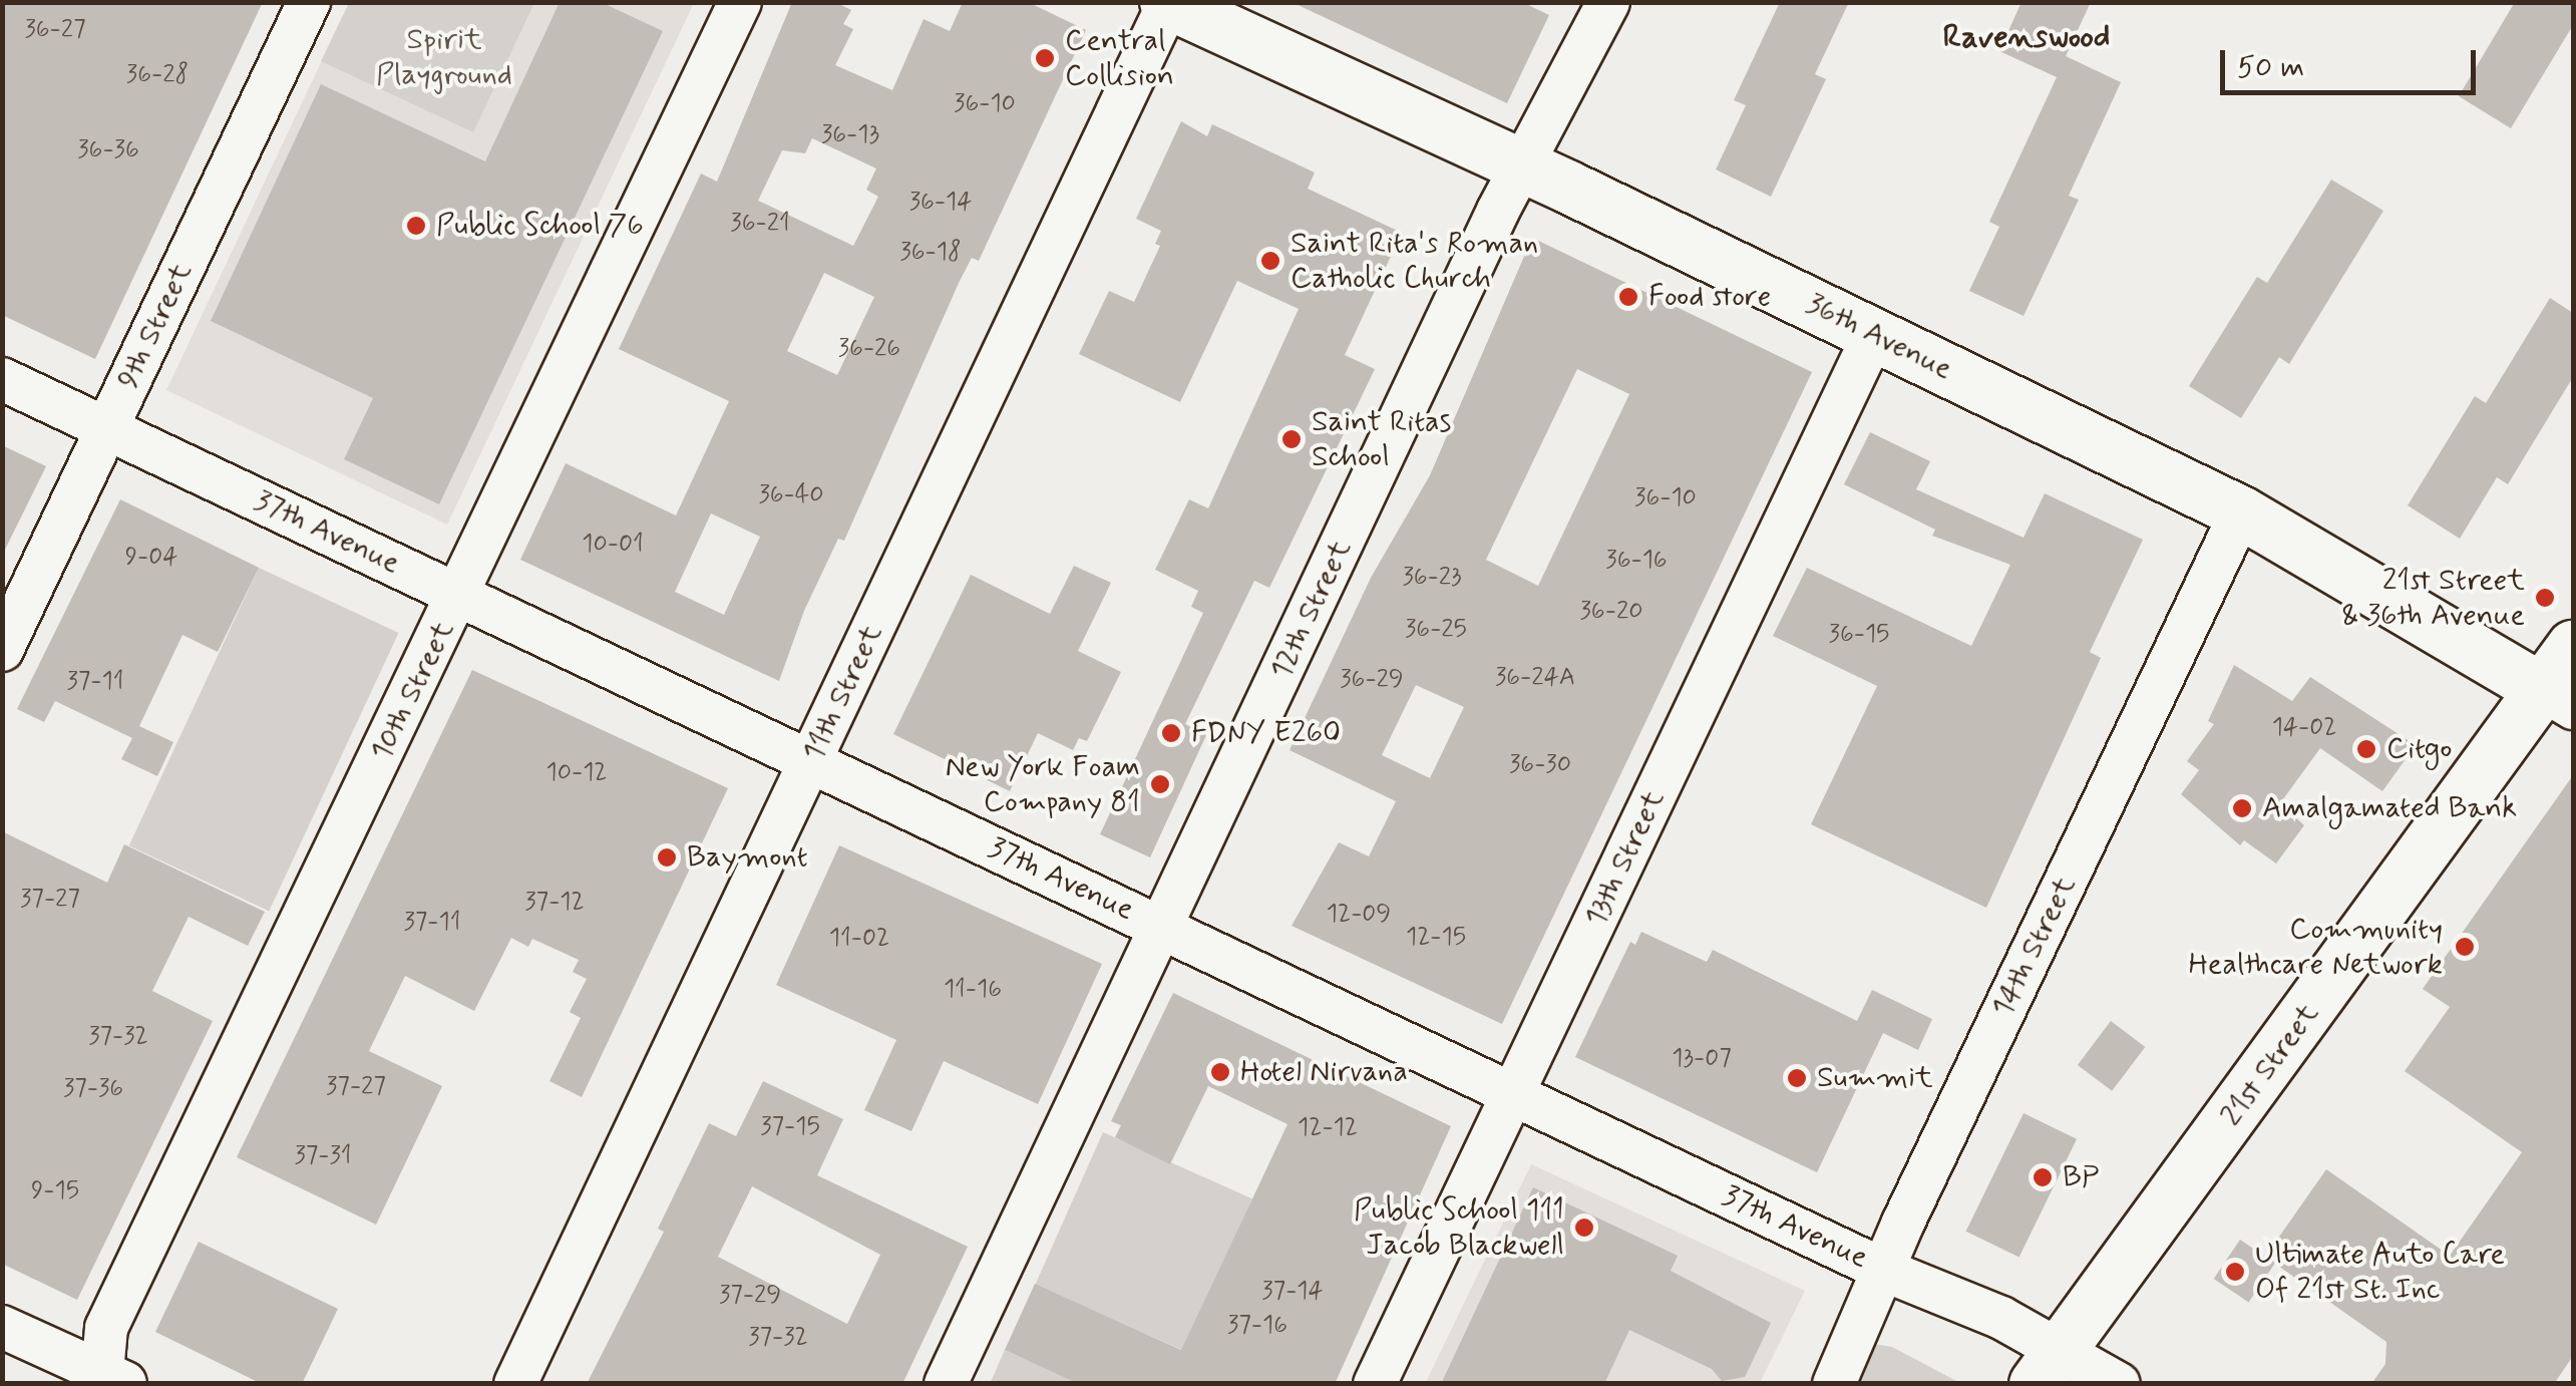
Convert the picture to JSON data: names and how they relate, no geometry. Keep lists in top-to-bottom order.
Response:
{
  "streets": {
    "main road": ["36th Avenue", "21st Street"],
    "street": [
      "9th Street",
      "37th Avenue",
      "12th Street",
      "10th Street",
      "11th Street",
      "13th Street",
      "14th Street"
    ]
  },
  "crossings": [
    ["9th Street", "37th Avenue"],
    ["36th Avenue", "12th Street"],
    ["36th Avenue", "11th Street"],
    ["36th Avenue", "13th Street"],
    ["36th Avenue", "14th Street"],
    ["36th Avenue", "21st Street"],
    ["37th Avenue", "12th Street"],
    ["37th Avenue", "10th Street"],
    ["37th Avenue", "11th Street"],
    ["37th Avenue", "13th Street"],
    ["37th Avenue", "14th Street"],
    ["37th Avenue", "21st Street"]
  ],
  "districts": ["Ravenswood"],
  "parks": ["Spirit Playground"],
  "places": [
    "Central Collision",
    "Public School 76",
    "Saint Rita's Roman Catholic Church",
    "Food store",
    "Saint Ritas School",
    "21st Street & 36th Avenue",
    "FDNY E260",
    "Citgo",
    "New York Foam Company 81",
    "Amalgamated Bank",
    "Baymont",
    "Community Healthcare Network",
    "Hotel Nirvana",
    "Summit",
    "BP",
    "Public School 111 Jacob Blackwell",
    "Ultimate Auto Care Of 21st St. Inc"
  ],
  "house_numbers": [
    "36-27",
    "36-28",
    "36-10",
    "36-13",
    "36-36",
    "36-14",
    "36-21",
    "36-18",
    "36-26",
    "36-40",
    "36-10",
    "10-01",
    "9-04",
    "36-16",
    "36-23",
    "36-20",
    "36-25",
    "36-15",
    "36-24A",
    "36-29",
    "37-11",
    "14-02",
    "36-30",
    "10-12",
    "37-27",
    "37-12",
    "12-09",
    "37-11",
    "12-15",
    "11-02",
    "11-16",
    "37-32",
    "13-07",
    "37-27",
    "37-36",
    "37-15",
    "12-12",
    "37-31",
    "9-15",
    "37-14",
    "37-29",
    "37-16",
    "37-32"
  ],
  "scale_bar": "50 m"
}
